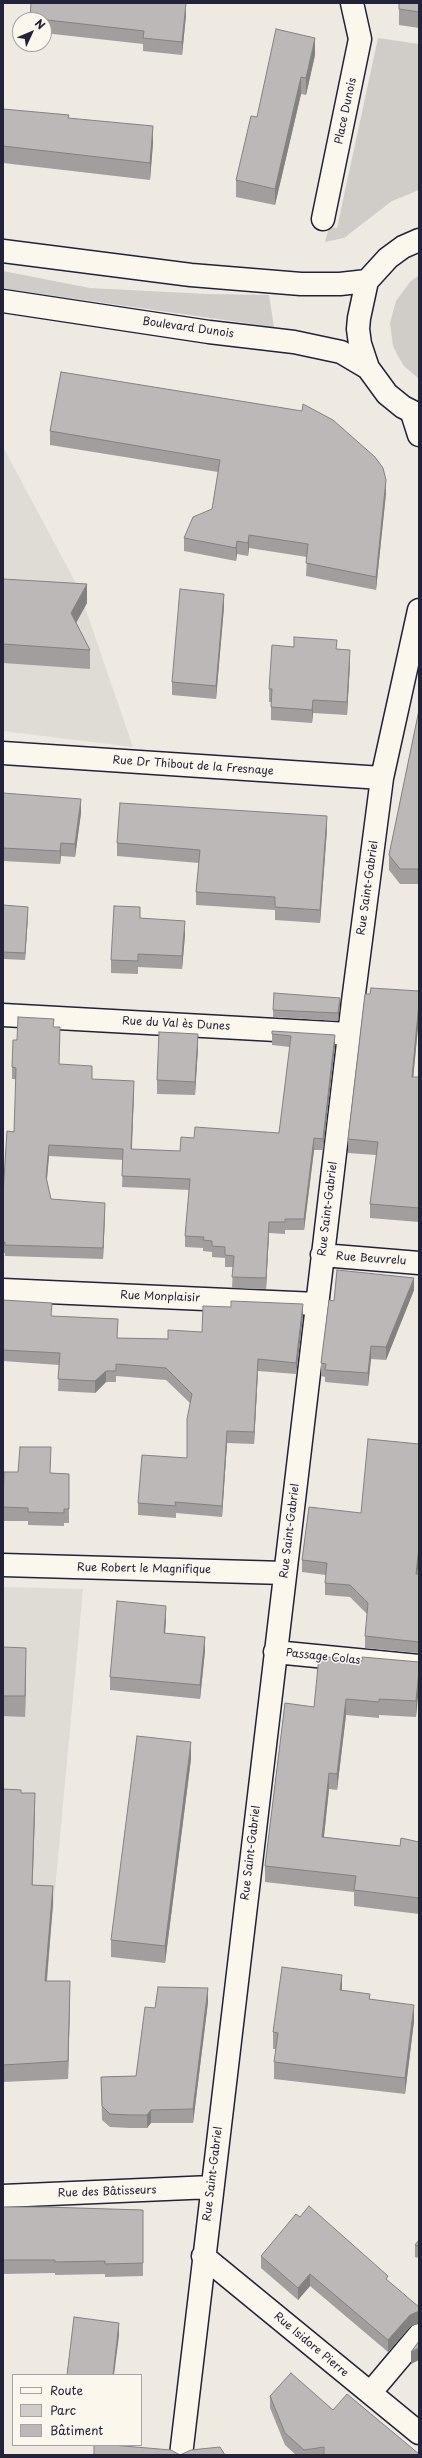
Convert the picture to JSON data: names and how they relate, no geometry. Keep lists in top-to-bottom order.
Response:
{
  "streets": {
    "street": [
      "Place Dunois",
      "Boulevard Dunois",
      "Rue Dr Thibout de la Fresnaye",
      "Rue Saint-Gabriel",
      "Rue du Val ès Dunes",
      "Rue Beuvrelu",
      "Rue Monplaisir",
      "Rue Robert le Magnifique",
      "Passage Colas",
      "Rue des Bâtisseurs",
      "Rue Isidore Pierre"
    ]
  },
  "crossings": [
    ["Rue Dr Thibout de la Fresnaye", "Rue Saint-Gabriel"],
    ["Rue Saint-Gabriel", "Rue du Val ès Dunes"],
    ["Rue Saint-Gabriel", "Rue Beuvrelu"],
    ["Rue Saint-Gabriel", "Rue Monplaisir"],
    ["Rue Saint-Gabriel", "Rue Robert le Magnifique"],
    ["Rue Saint-Gabriel", "Passage Colas"],
    ["Rue Saint-Gabriel", "Rue des Bâtisseurs"],
    ["Rue Saint-Gabriel", "Rue Isidore Pierre"]
  ],
  "legend": ["Route", "Parc", "Bâtiment"],
  "north": "top right"
}
